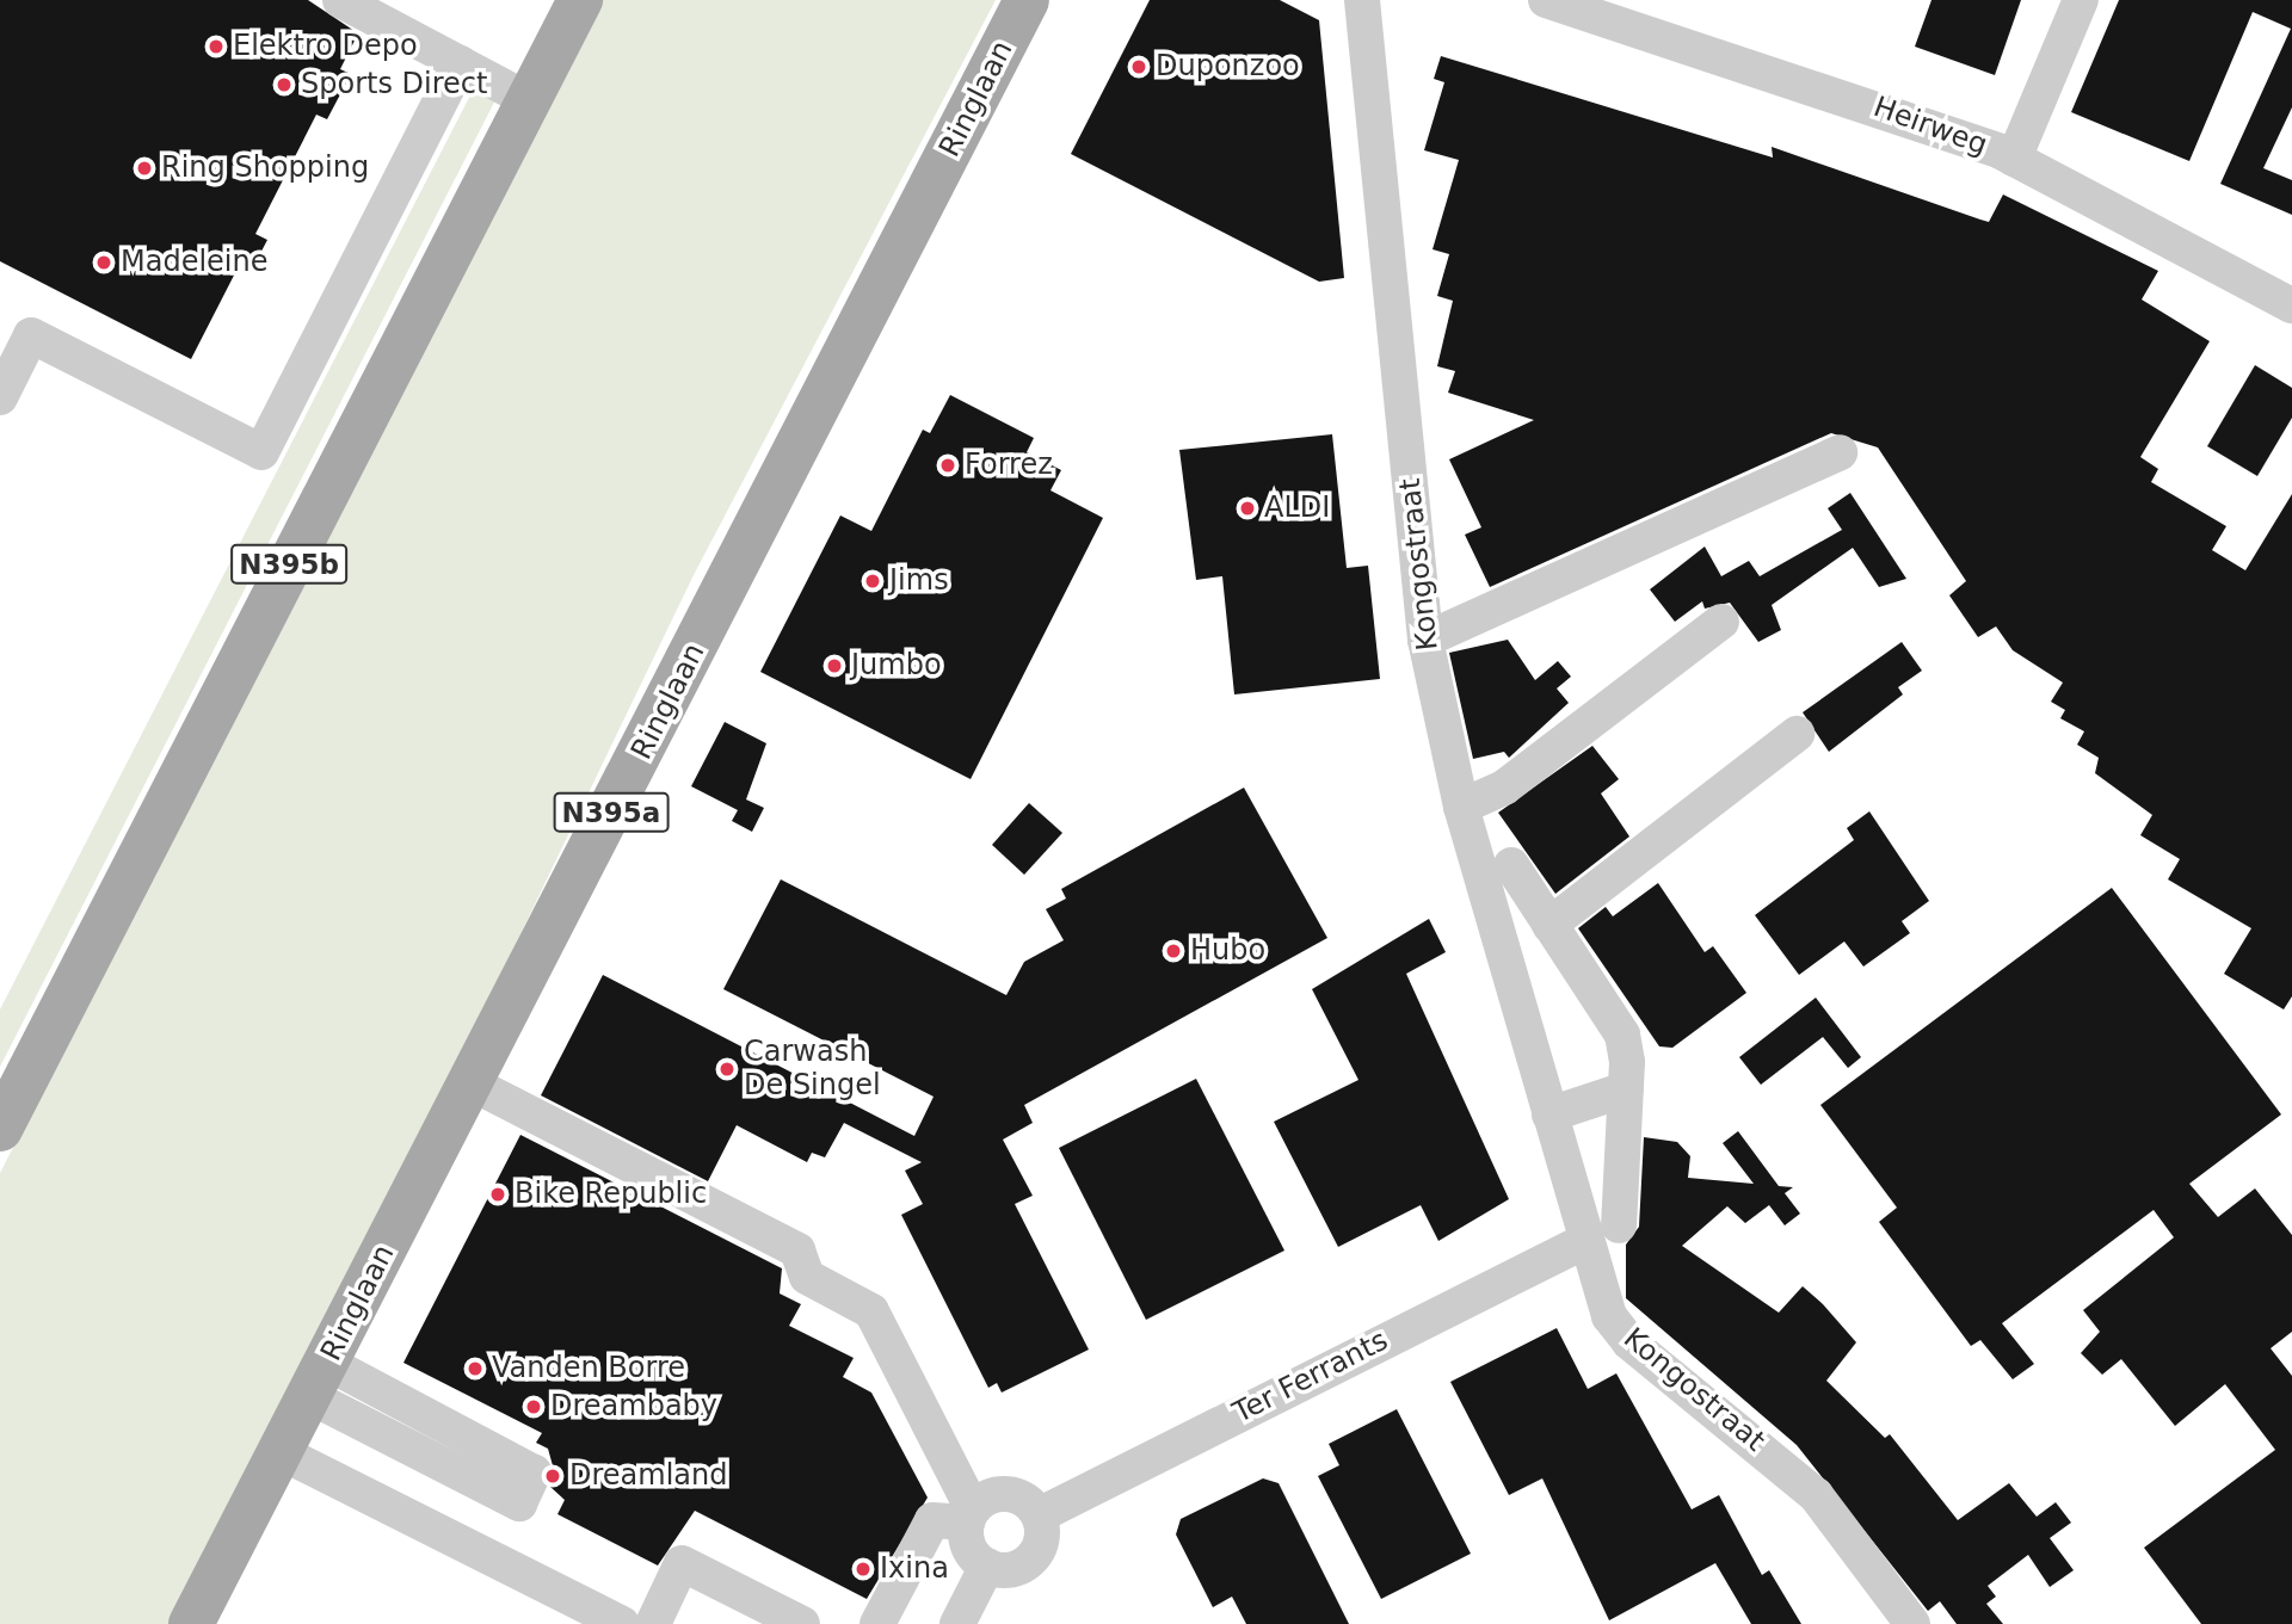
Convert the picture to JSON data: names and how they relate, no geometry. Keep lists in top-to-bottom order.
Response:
{
  "streets": {
    "main road": ["Ringlaan", "N395b", "N395a"],
    "street": ["Heirweg", "Kongostraat", "Ter Ferrants"]
  },
  "crossings": [
    ["Kongostraat", "Ter Ferrants"]
  ],
  "places": [
    "Elektro Depo",
    "Duponzoo",
    "Sports Direct",
    "Ring Shopping",
    "Madeleine",
    "Forrez",
    "ALDI",
    "Jims",
    "Jumbo",
    "Hubo",
    "Carwash De Singel",
    "Bike Republic",
    "Vanden Borre",
    "Dreambaby",
    "Dreamland",
    "Ixina"
  ]
}
